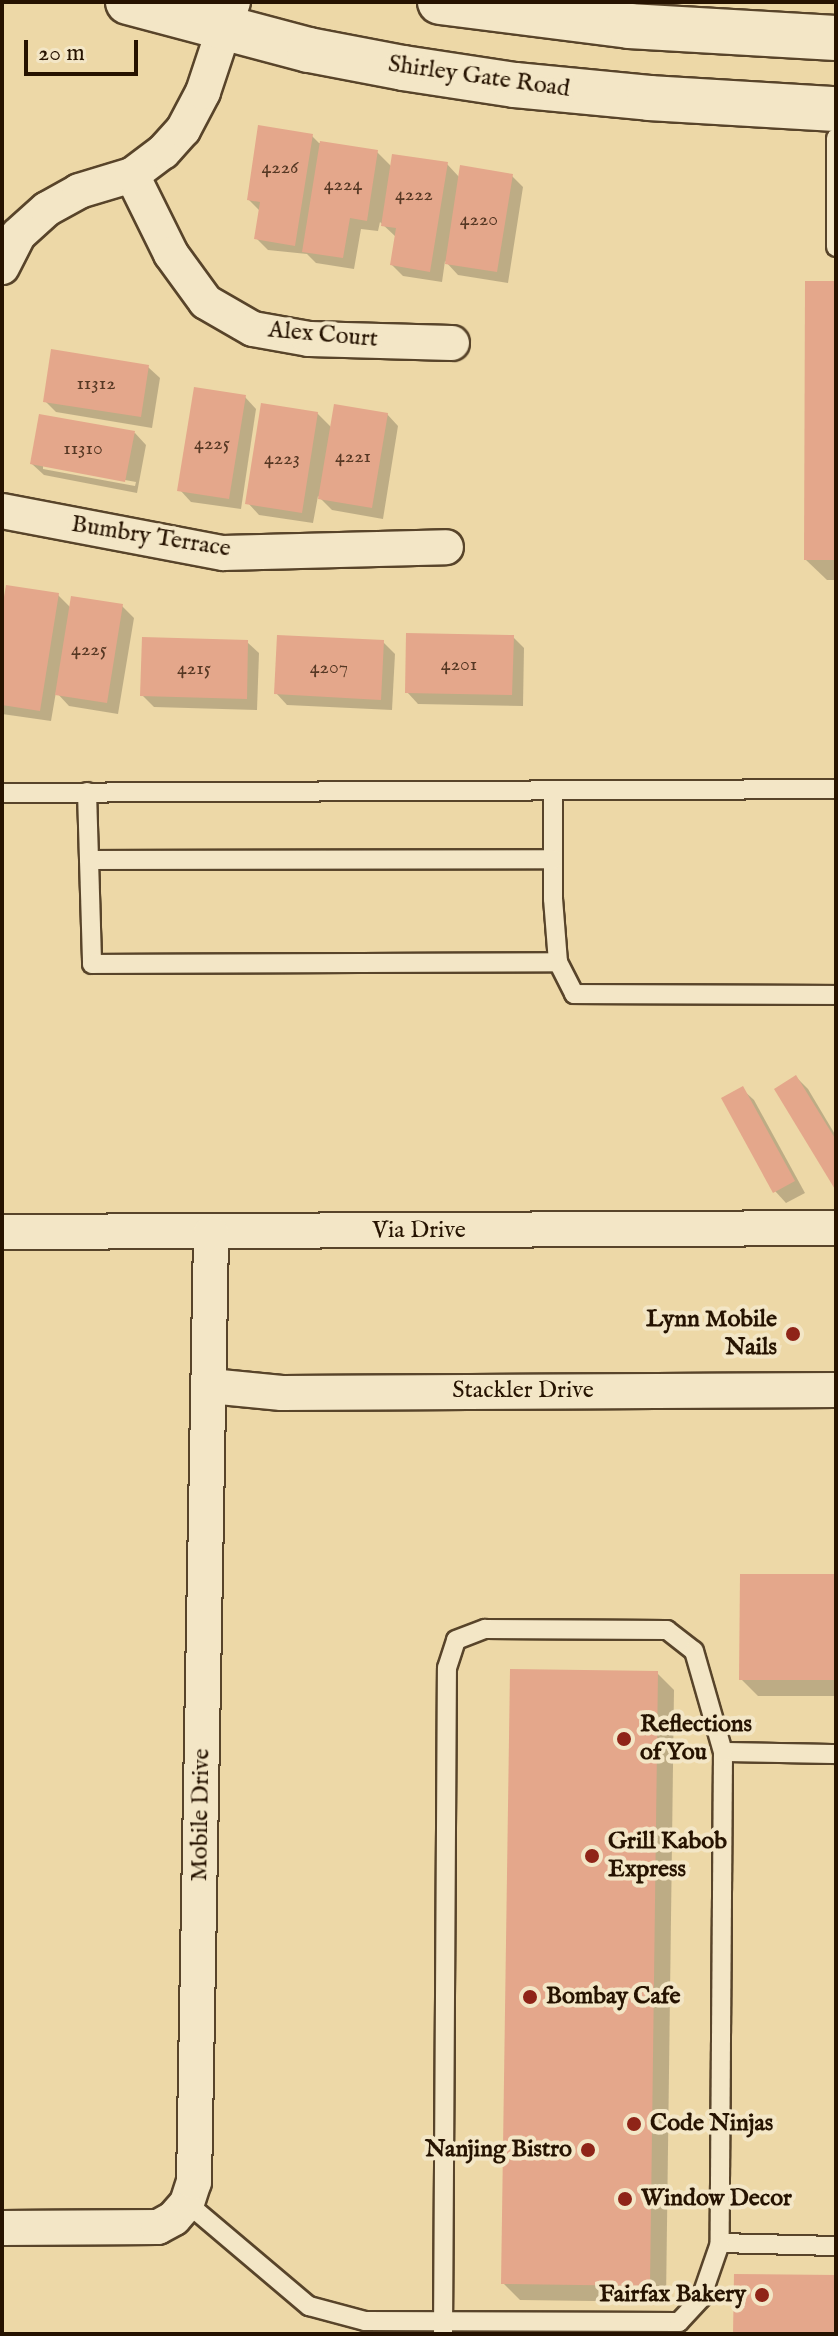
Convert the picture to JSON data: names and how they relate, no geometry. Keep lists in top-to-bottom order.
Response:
{
  "streets": {
    "main road": ["Shirley Gate Road"],
    "street": [
      "Alex Court",
      "Bumbry Terrace",
      "Via Drive",
      "Stackler Drive",
      "Mobile Drive"
    ]
  },
  "crossings": [
    ["Via Drive", "Mobile Drive"],
    ["Stackler Drive", "Mobile Drive"]
  ],
  "places": [
    "Lynn Mobile Nails",
    "Reflections of You",
    "Grill Kabob Express",
    "Bombay Cafe",
    "Code Ninjas",
    "Nanjing Bistro",
    "Window Decor",
    "Fairfax Bakery"
  ],
  "house_numbers": [
    "4226",
    "4224",
    "4222",
    "4220",
    "11312",
    "4225",
    "11310",
    "4221",
    "4223",
    "4225",
    "4201",
    "4207",
    "4215"
  ],
  "scale_bar": "20 m"
}
